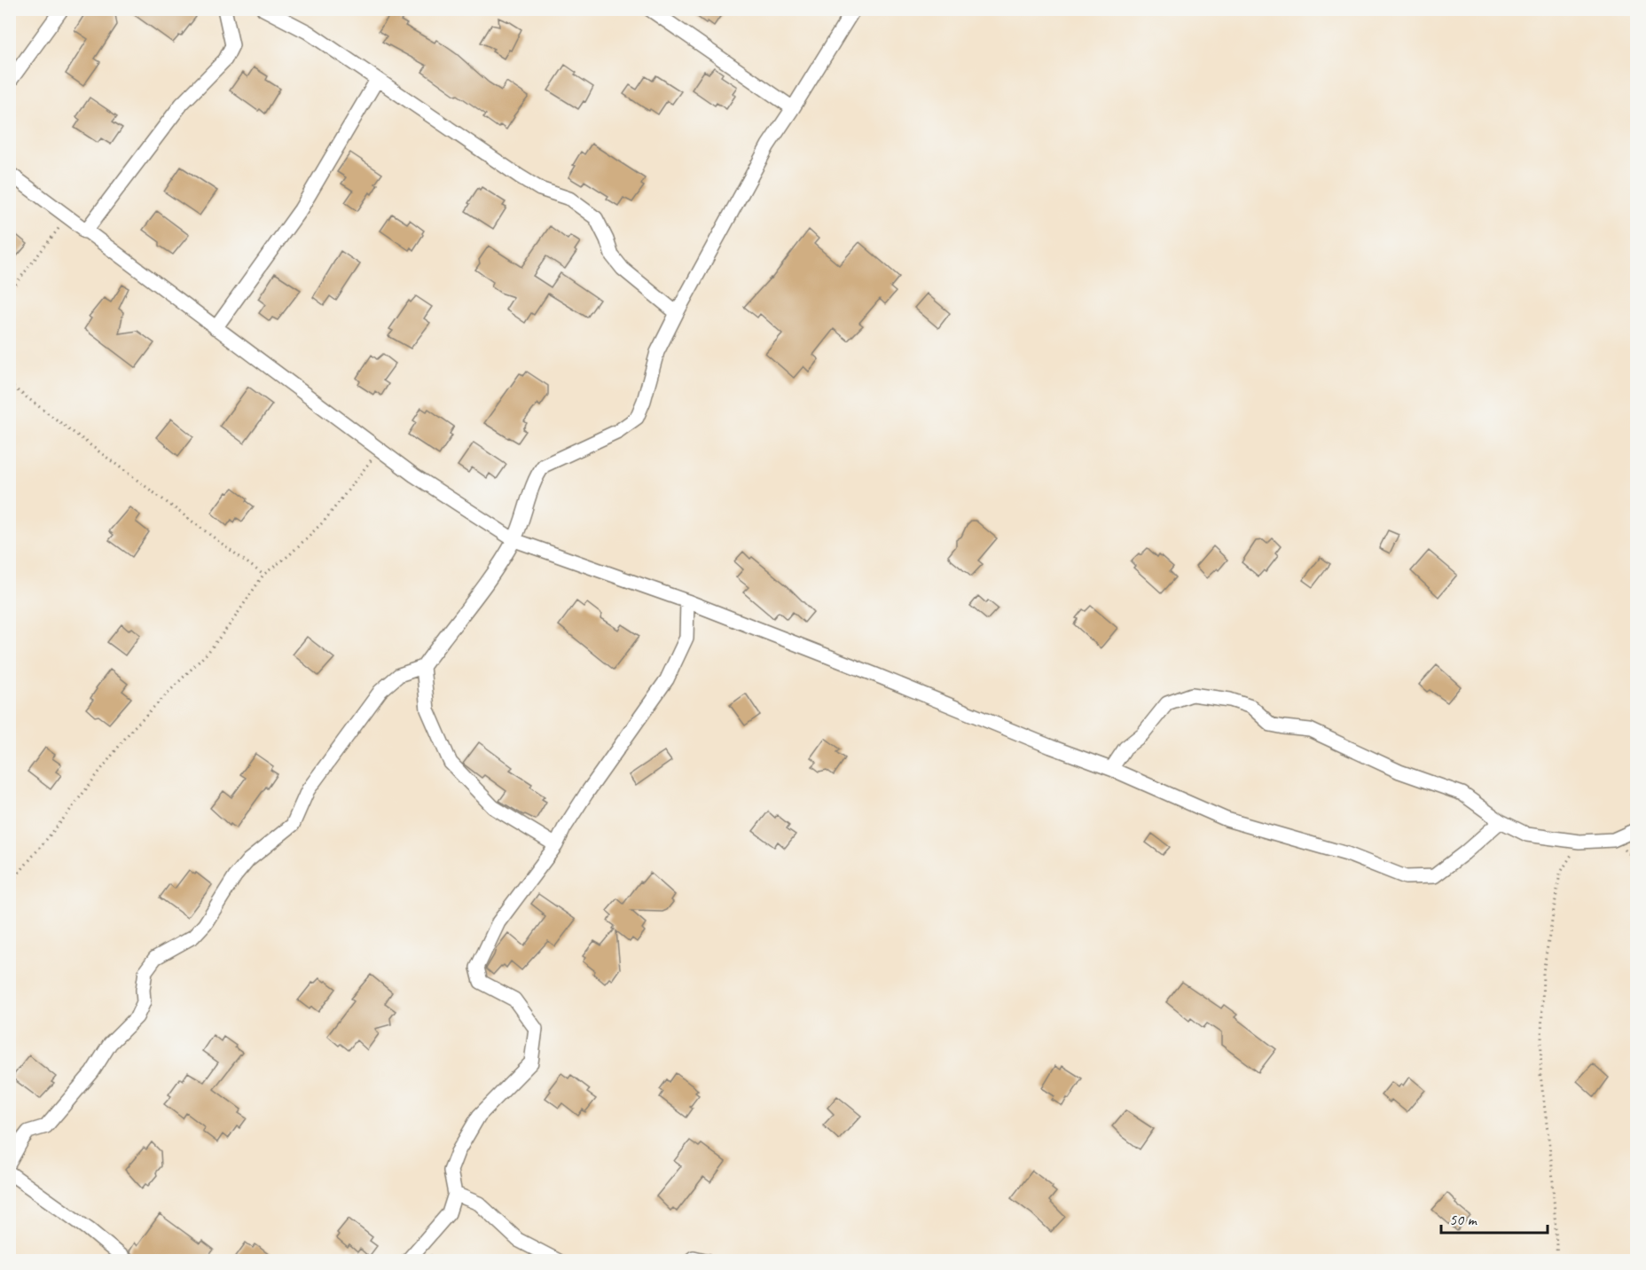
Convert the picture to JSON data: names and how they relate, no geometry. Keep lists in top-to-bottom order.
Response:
{
  "scale_bar": "50 m"
}
